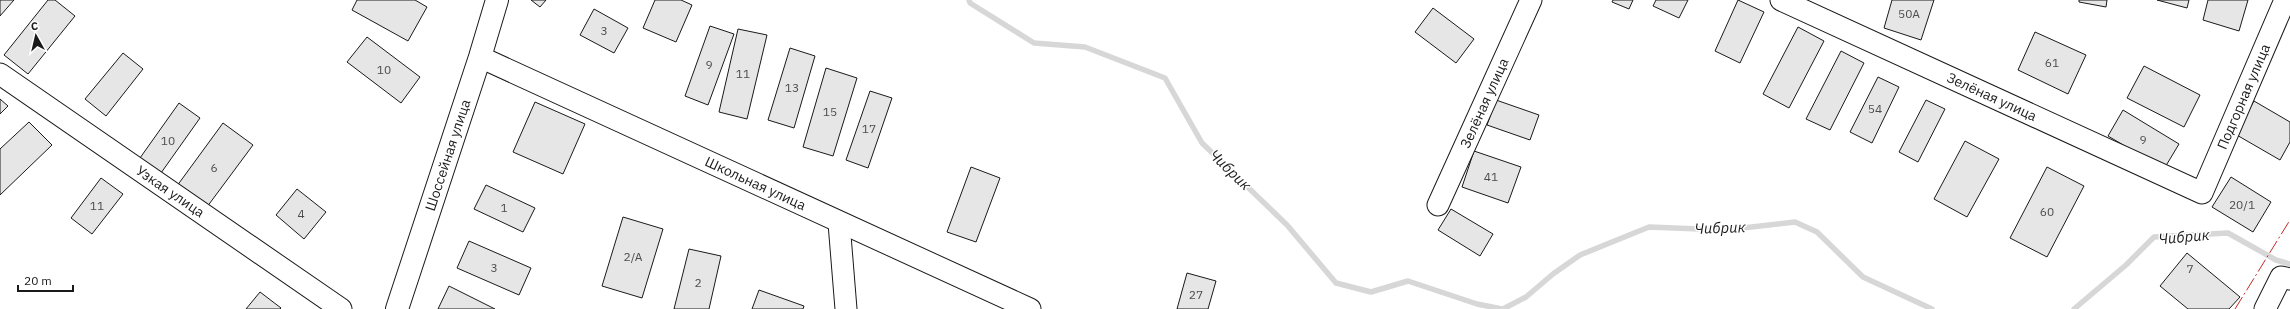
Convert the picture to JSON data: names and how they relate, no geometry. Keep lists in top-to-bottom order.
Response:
{
  "streets": {
    "main road": ["Шоссейная улица"],
    "street": [
      "Зелёная улица",
      "Подгорная улица",
      "Школьная улица",
      "Узкая улица"
    ]
  },
  "crossings": [
    ["Зелёная улица", "Подгорная улица"],
    ["Шоссейная улица", "Школьная улица"]
  ],
  "water": ["Чибрик"],
  "house_numbers": [
    "50А",
    "3",
    "61",
    "9",
    "10",
    "11",
    "13",
    "54",
    "15",
    "17",
    "9",
    "10",
    "6",
    "41",
    "20/1",
    "11",
    "1",
    "60",
    "4",
    "2/А",
    "3",
    "7",
    "2",
    "27"
  ],
  "scale_bar": "20 m",
  "north": "top"
}
